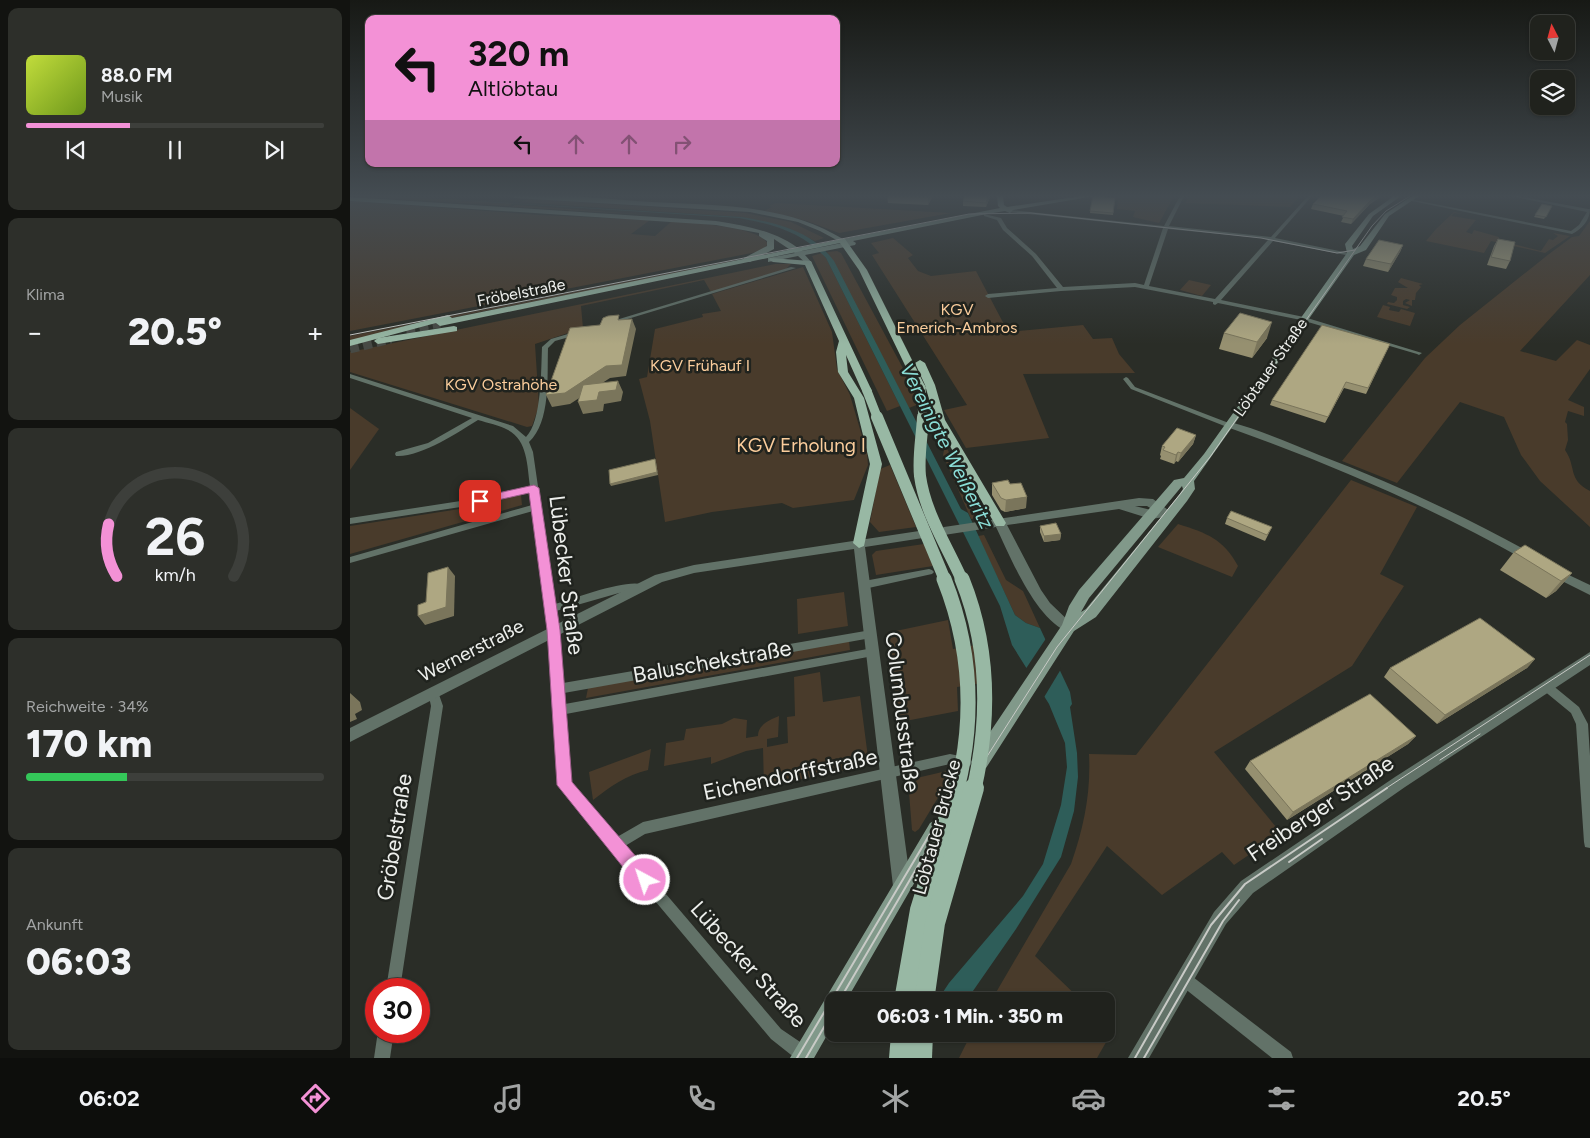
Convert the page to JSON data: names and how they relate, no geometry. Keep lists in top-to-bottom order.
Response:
{
  "streets": {
    "main road": ["Fröbelstraße", "Löbtauer Straße", "Löbtauer Brücke"],
    "street": [
      "Lübecker Straße",
      "Wernerstraße",
      "Baluschekstraße",
      "Columbusstraße",
      "Eichendorffstraße",
      "Freiberger Straße",
      "Gröbelstraße"
    ]
  },
  "crossings": [
    ["Löbtauer Straße", "Eichendorffstraße"],
    ["Lübecker Straße", "Wernerstraße"],
    ["Lübecker Straße", "Baluschekstraße"],
    ["Lübecker Straße", "Eichendorffstraße"],
    ["Wernerstraße", "Columbusstraße"],
    ["Wernerstraße", "Gröbelstraße"],
    ["Baluschekstraße", "Columbusstraße"],
    ["Columbusstraße", "Eichendorffstraße"]
  ],
  "water": ["Vereinigte Weißeritz"],
  "parks": [
    "KGV Emerich-Ambros",
    "KGV Frühauf I",
    "KGV Ostrahöhe",
    "KGV Erholung I"
  ],
  "north": "top",
  "page": {
    "turn": ["320 m", "Altlöbtau"],
    "song": ["88.0 FM", "Musik"],
    "tile": [
      "Klima",
      ["Reichweite · 34%", "170 km"],
      ["Ankunft", "06:03"]
    ],
    "heat": ["−", "20.5°", "+"],
    "limit": "30",
    "trip": "06:03 · 1 Min. · 350 m",
    "tabs": ["06:02", "20.5°"],
    "gauge": ["26", "km/h"]
  }
}
